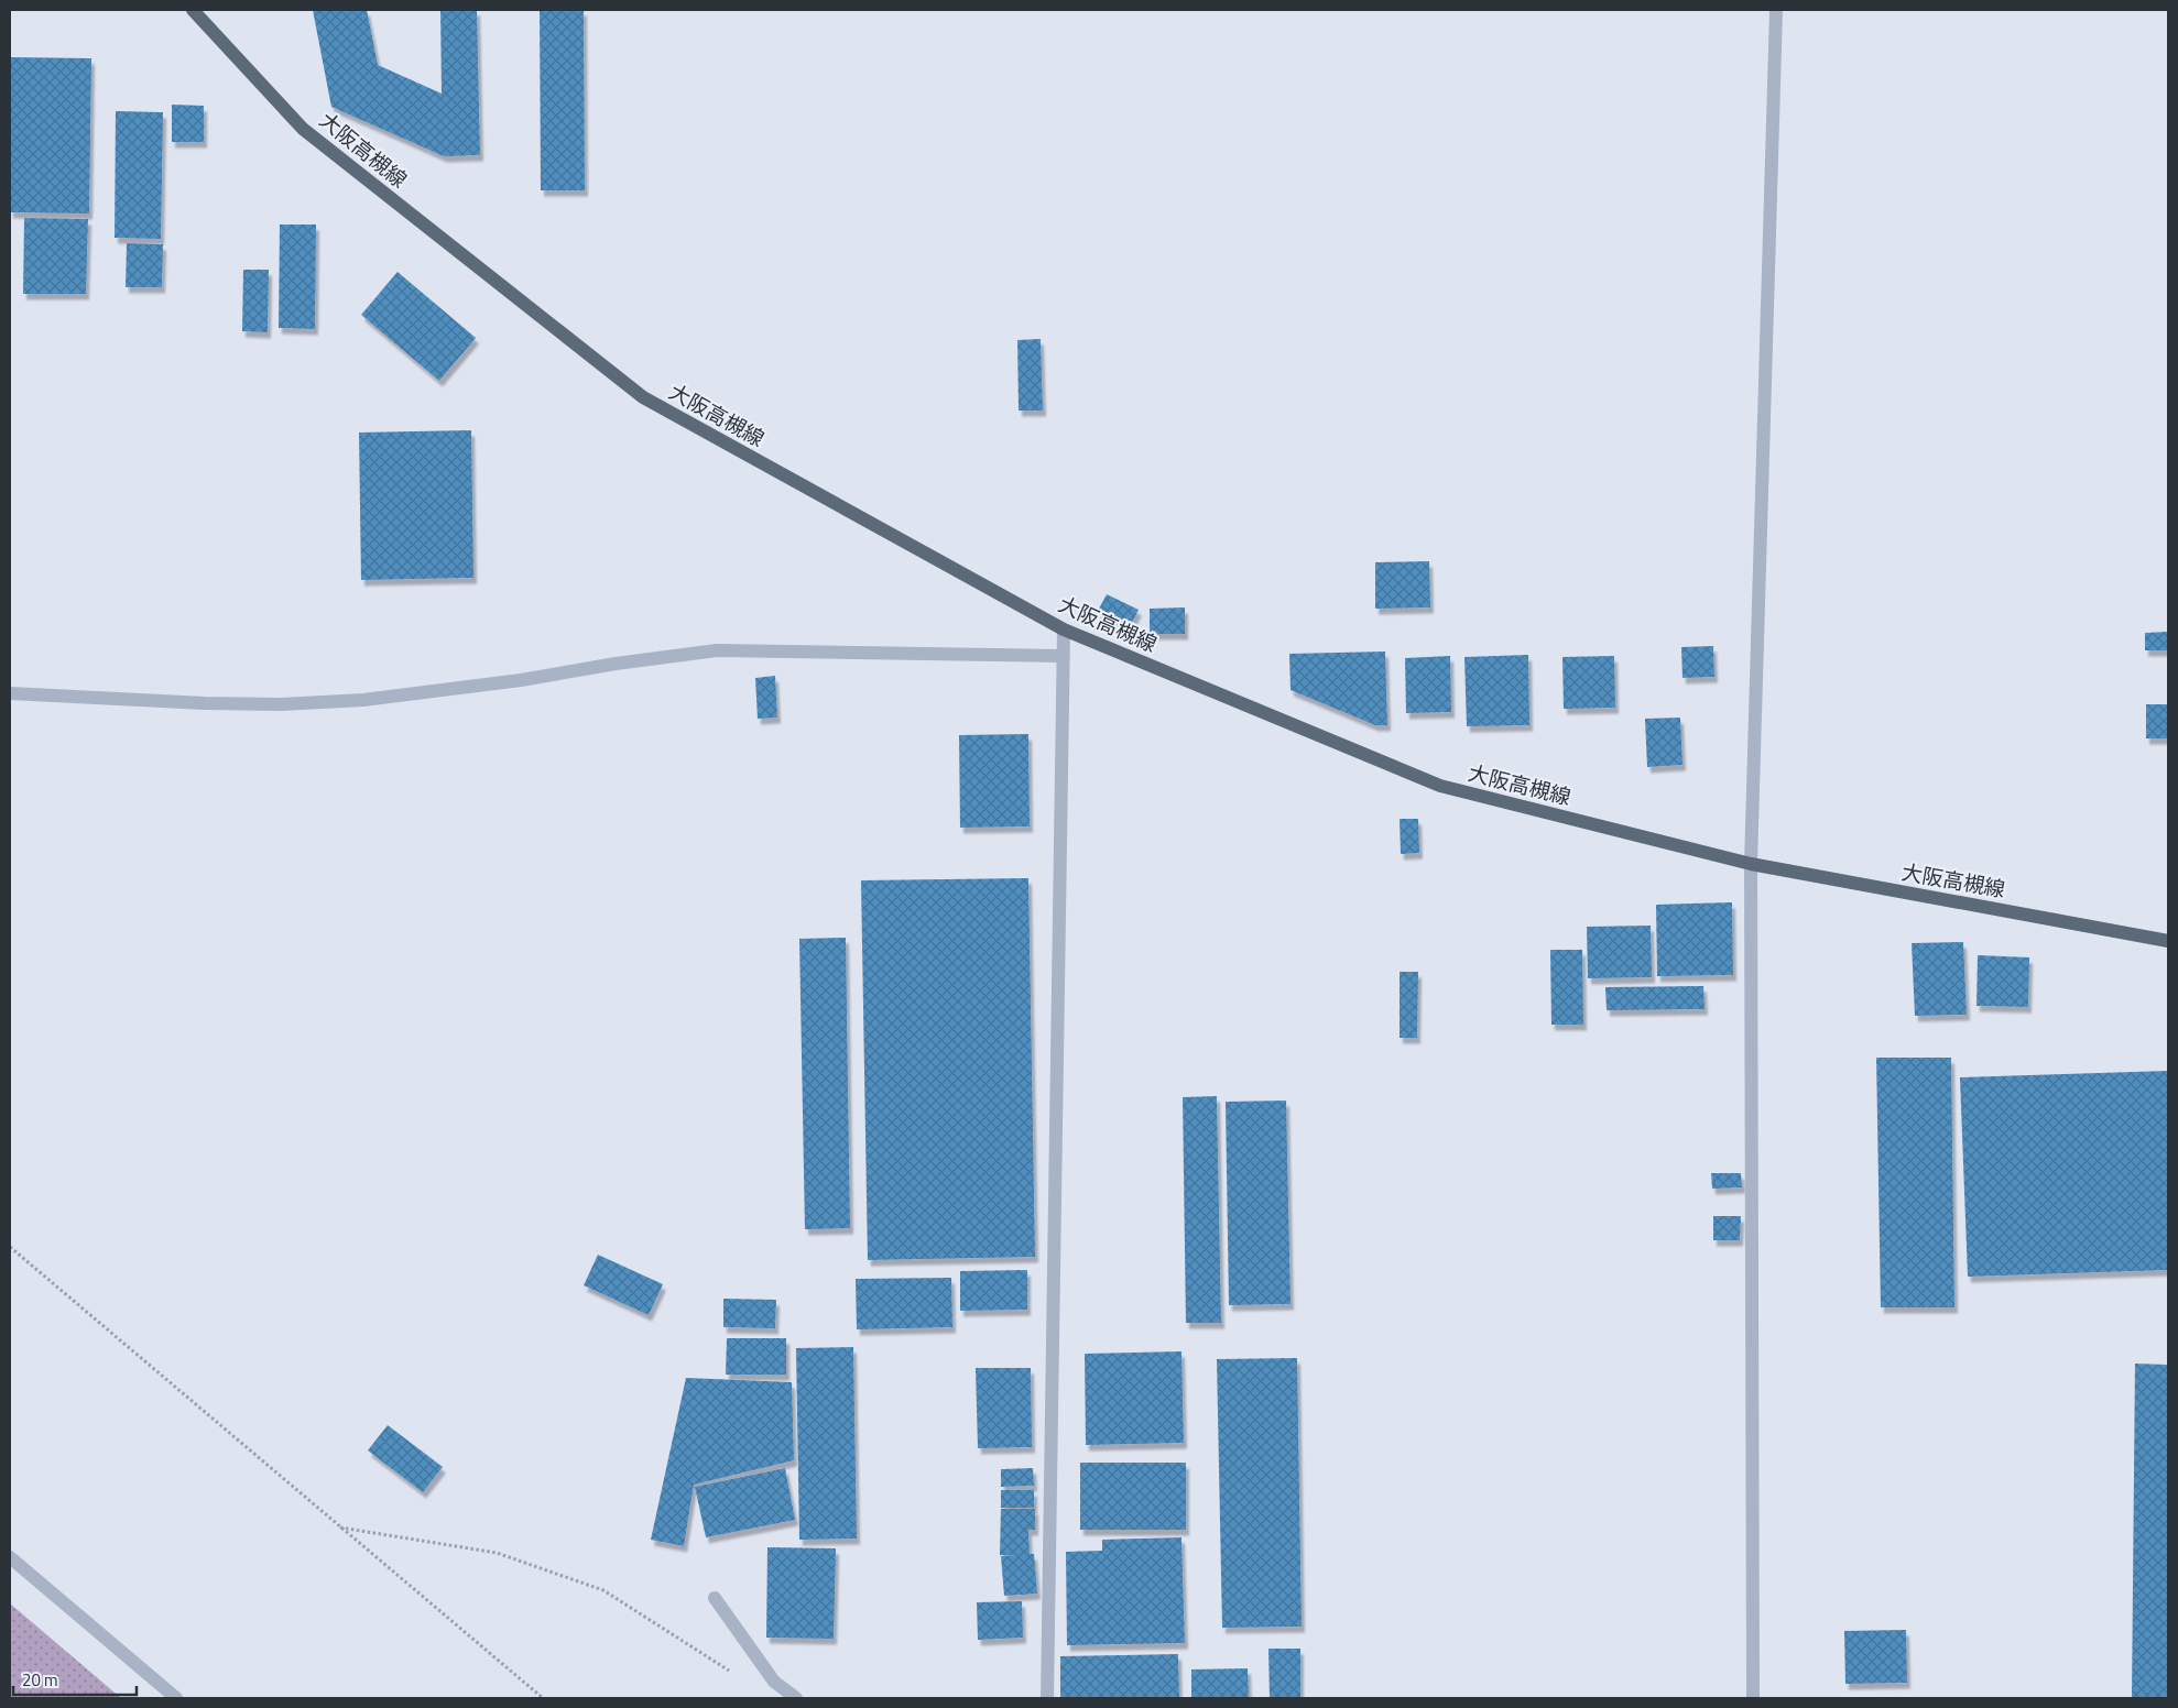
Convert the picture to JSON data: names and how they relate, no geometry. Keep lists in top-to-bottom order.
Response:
{
  "streets": {
    "main road": ["大阪高槻線"]
  },
  "scale_bar": "20 m"
}
